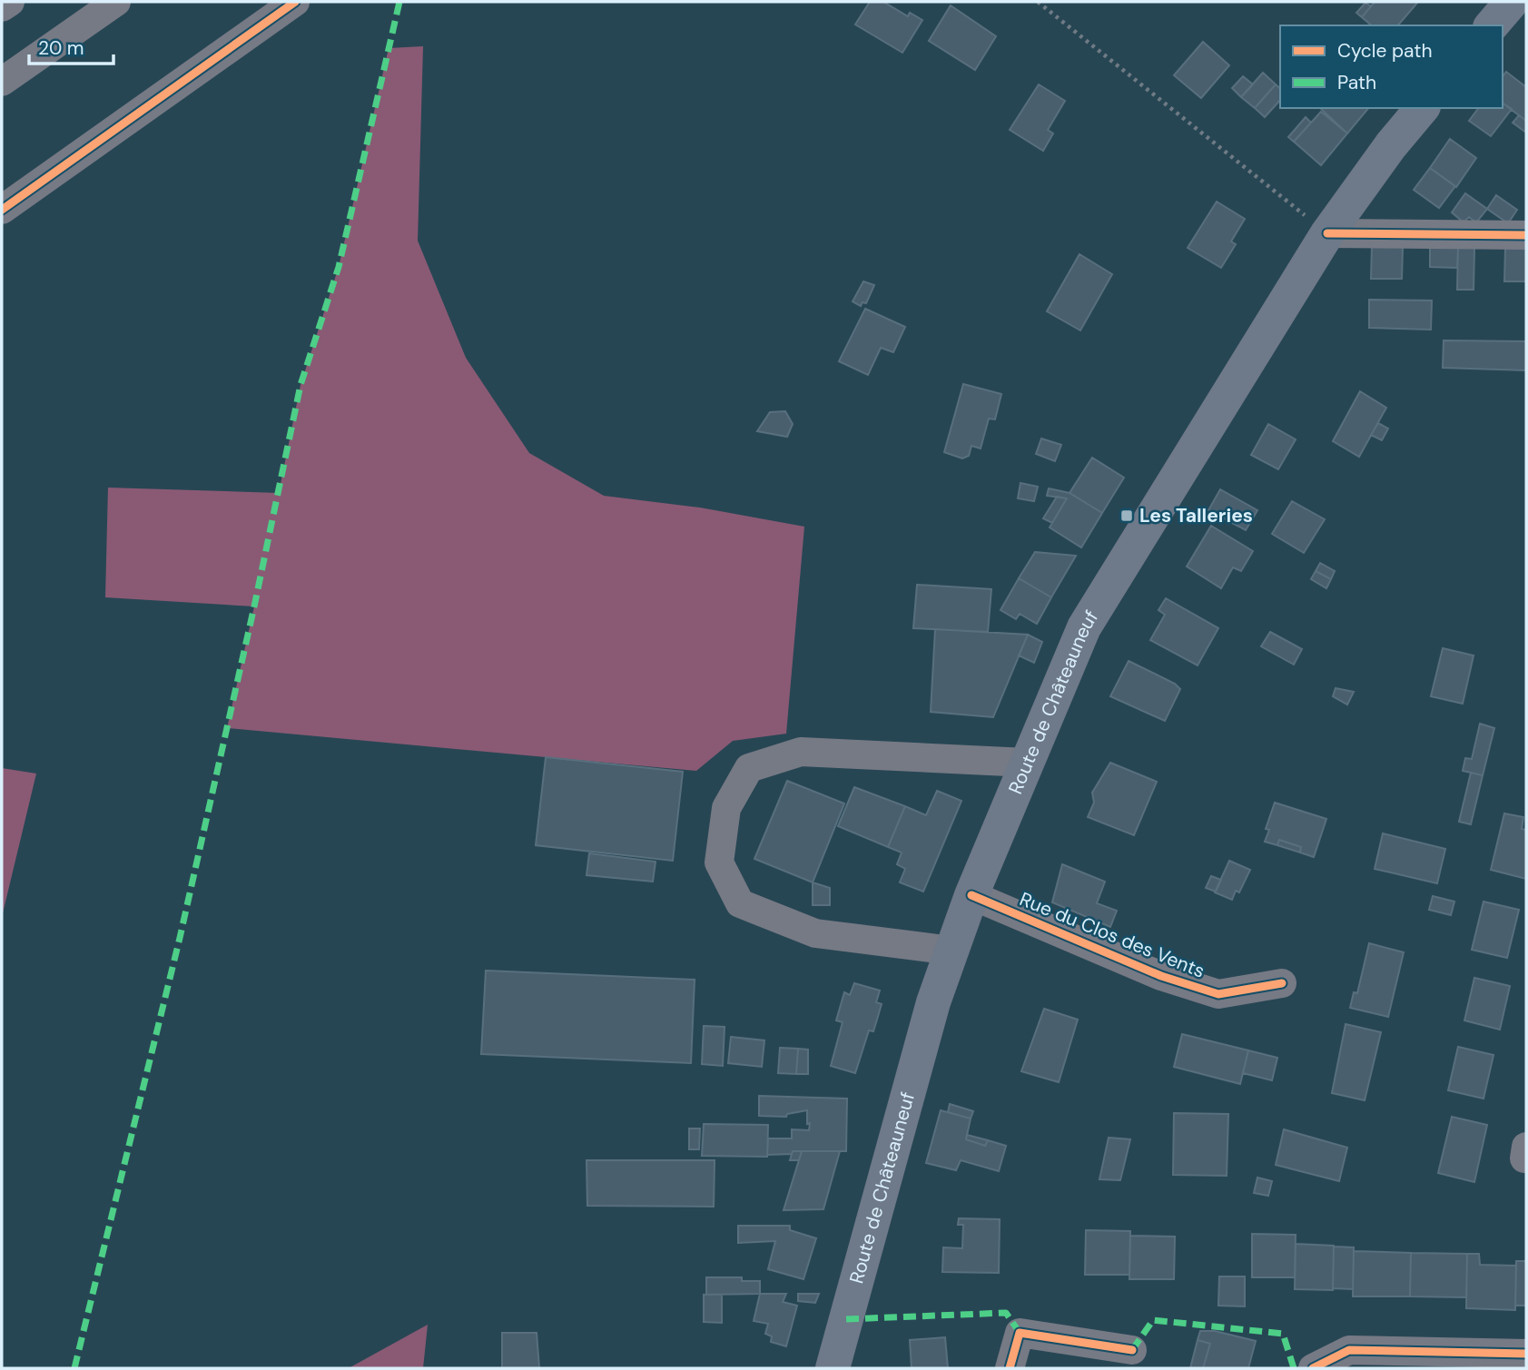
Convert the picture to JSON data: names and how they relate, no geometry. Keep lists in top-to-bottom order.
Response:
{
  "streets": {
    "main road": ["Route de Châteauneuf"],
    "street": ["Rue du Clos des Vents"]
  },
  "crossings": [
    ["Route de Châteauneuf", "Rue du Clos des Vents"]
  ],
  "places": {
    "transit": ["Les Talleries"]
  },
  "legend": ["Cycle path", "Path"],
  "scale_bar": "20 m"
}
